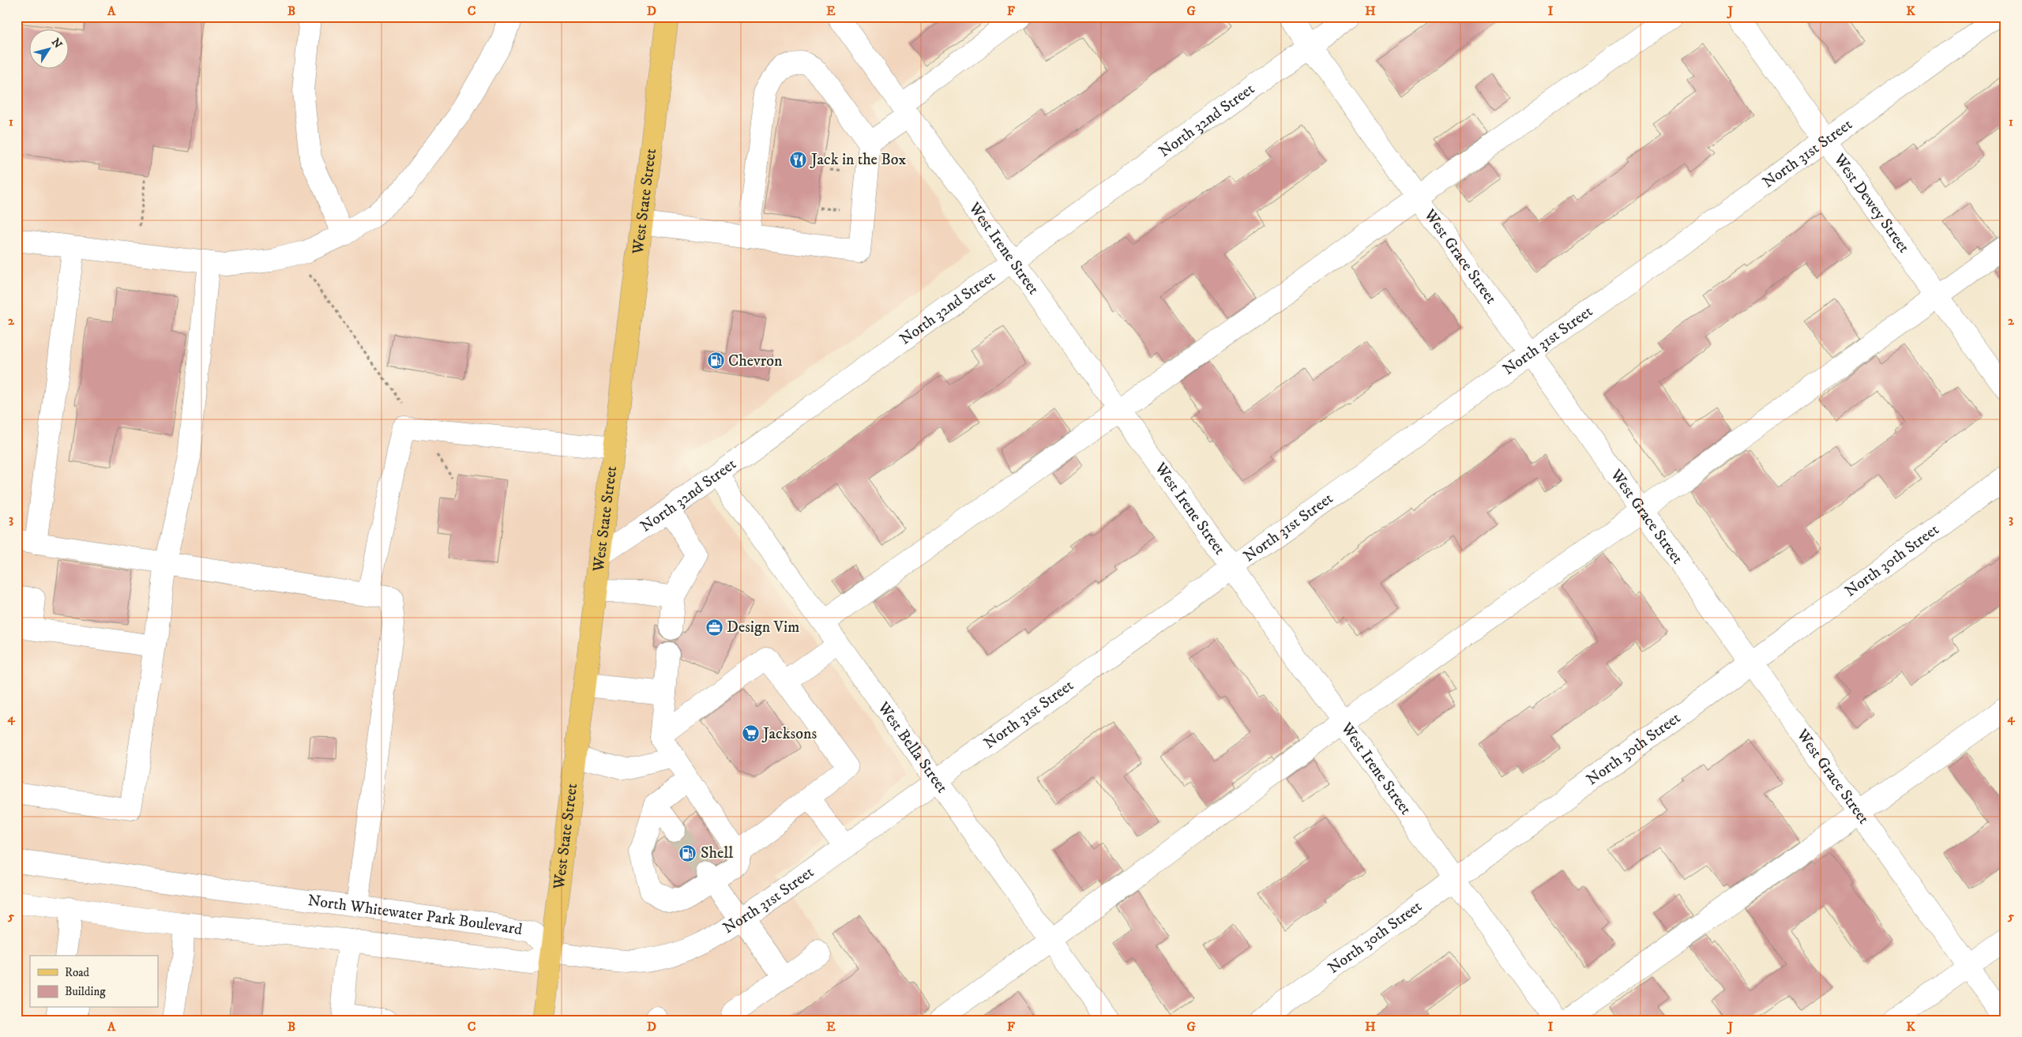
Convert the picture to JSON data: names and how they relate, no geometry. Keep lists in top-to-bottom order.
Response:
{
  "streets": {
    "main road": ["West State Street"],
    "street": [
      "North 32nd Street",
      "North 31st Street",
      "West Dewey Street",
      "West Irene Street",
      "West Grace Street",
      "North 30th Street",
      "West Bella Street",
      "North Whitewater Park Boulevard"
    ]
  },
  "crossings": [
    ["North 32nd Street", "West State Street"],
    ["North 32nd Street", "West Irene Street"],
    ["North 32nd Street", "West Grace Street"],
    ["North 32nd Street", "West Bella Street"],
    ["North 31st Street", "West State Street"],
    ["North 31st Street", "West Dewey Street"],
    ["North 31st Street", "West Irene Street"],
    ["North 31st Street", "West Grace Street"],
    ["North 31st Street", "West Bella Street"],
    ["North 31st Street", "North Whitewater Park Boulevard"],
    ["West State Street", "North Whitewater Park Boulevard"],
    ["West Irene Street", "North 30th Street"],
    ["West Grace Street", "North 30th Street"]
  ],
  "places": {
    "restaurant": ["Jack in the Box"],
    "fuel station": ["Chevron", "Shell"],
    "office": ["Design Vim"],
    "supermarket": ["Jacksons"]
  },
  "legend": ["Road", "Building"],
  "north": "top right",
  "grid": {
    "columns": [
      "A",
      "B",
      "C",
      "D",
      "E",
      "F",
      "G",
      "H",
      "I",
      "J",
      "K"
    ],
    "rows": [
      "1",
      "2",
      "3",
      "4",
      "5"
    ]
  }
}
